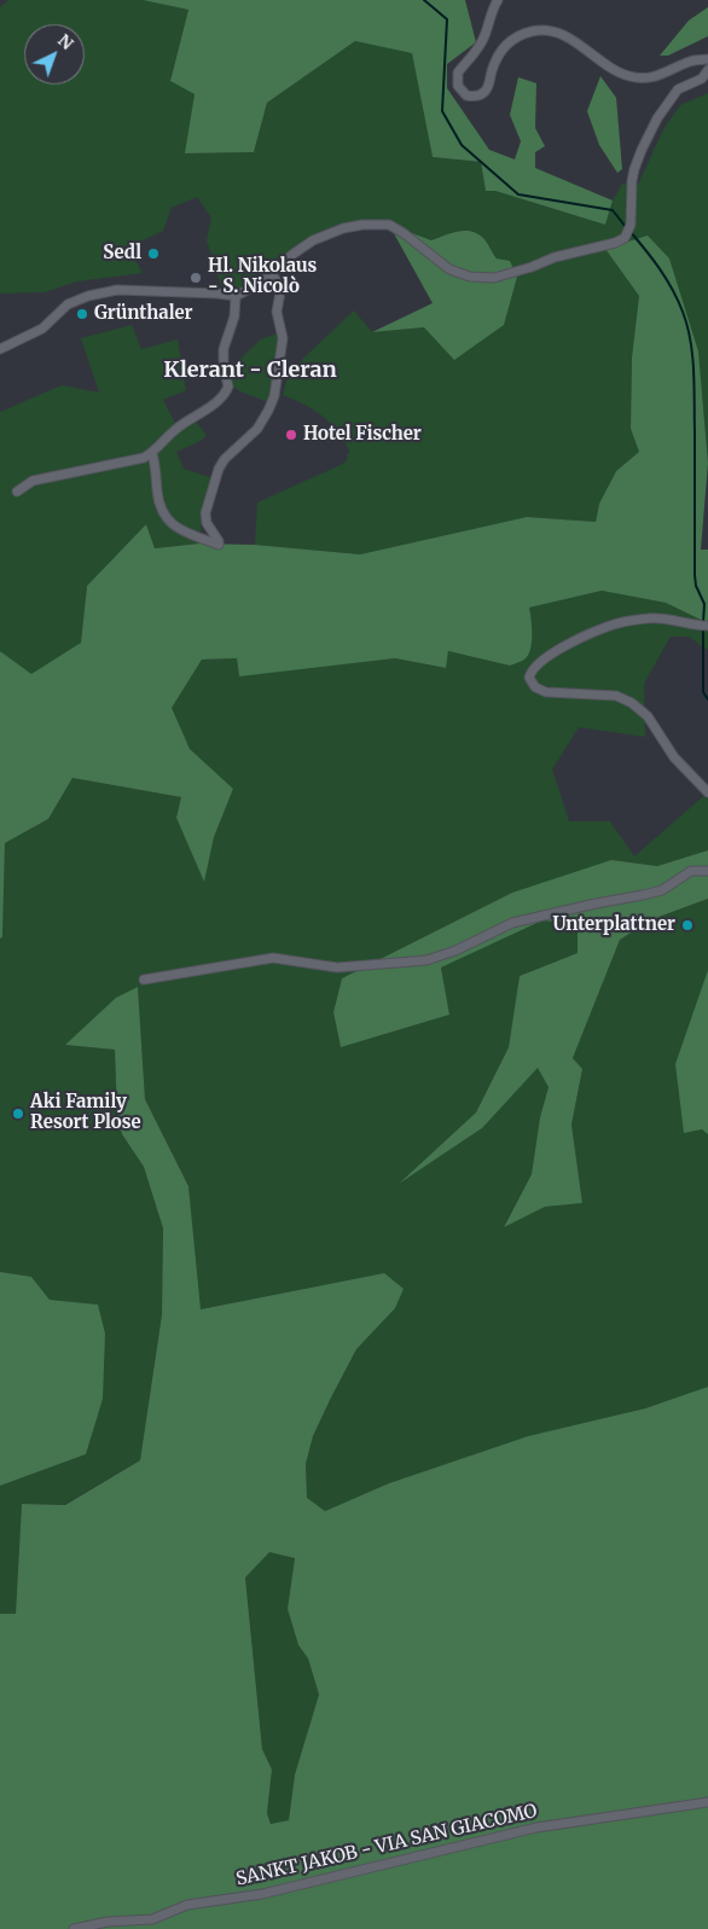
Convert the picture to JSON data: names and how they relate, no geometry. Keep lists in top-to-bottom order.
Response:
{
  "streets": {
    "street": ["SANKT JAKOB - VIA SAN GIACOMO"]
  },
  "districts": ["Klerant - Cleran"],
  "places": [
    "Sedl",
    "Hl. Nikolaus - S. Nicolò",
    "Grünthaler",
    "Hotel Fischer",
    "Unterplattner",
    "Aki Family Resort Plose"
  ],
  "north": "top right"
}
